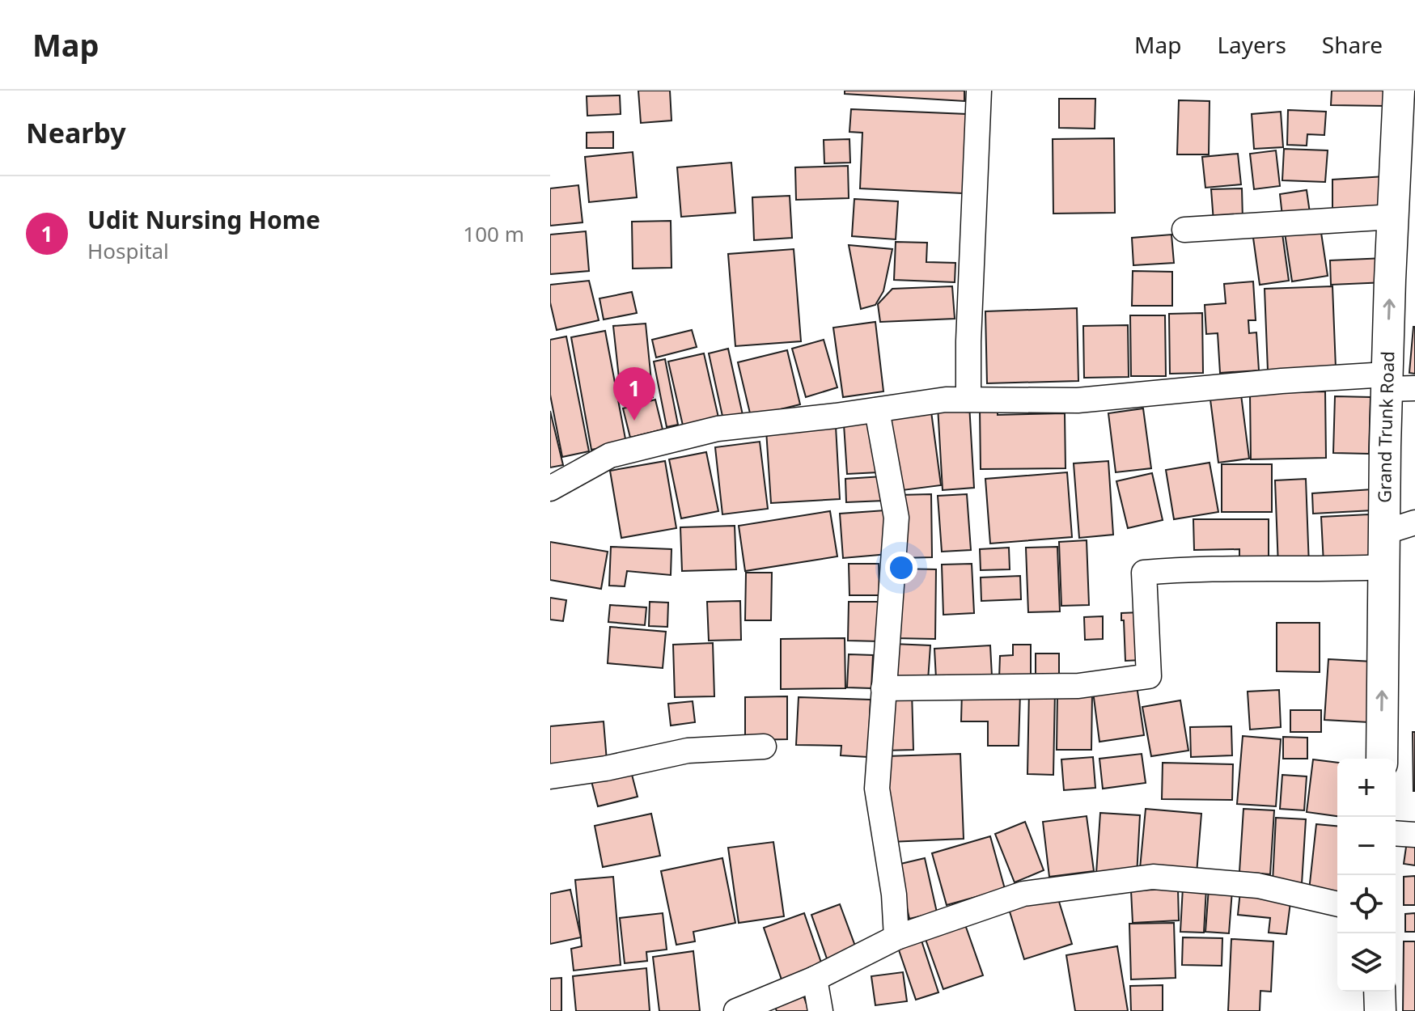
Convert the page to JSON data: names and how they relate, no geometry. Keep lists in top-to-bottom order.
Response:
{
  "streets": {
    "main road": ["Grand Trunk Road"]
  },
  "one_way": ["Grand Trunk Road"],
  "page": {
    "header": "Map",
    "nav": ["Map", "Layers", "Share"],
    "heading": "Nearby",
    "list": [
      {
        "mark": "1",
        "name": "Udit Nursing Home",
        "note": "Hospital",
        "value": "100 m"
      }
    ],
    "pins": "1",
    "map_buttons": ["+", "−"]
  }
}
